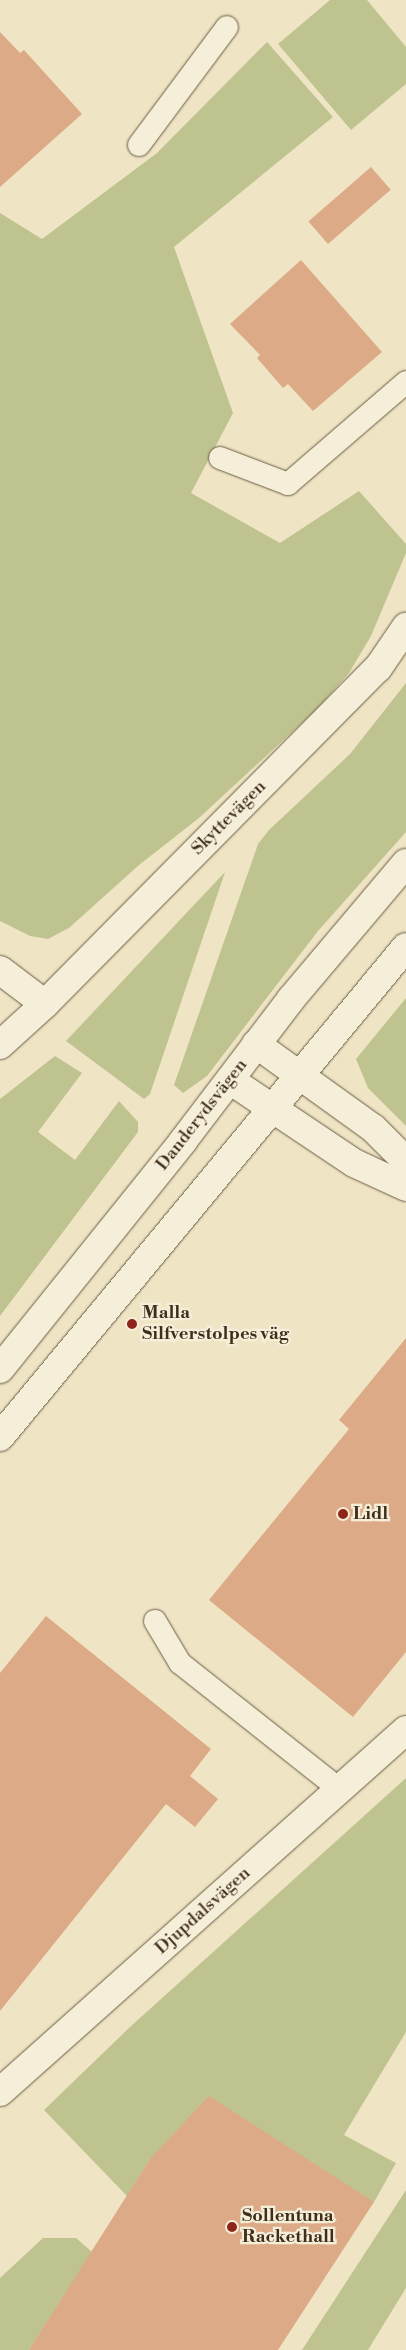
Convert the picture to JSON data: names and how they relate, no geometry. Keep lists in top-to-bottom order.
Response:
{
  "streets": {
    "street": ["Skyttevägen", "Danderydsvägen", "Djupdalsvägen"]
  },
  "places": ["Malla Silfverstolpes väg", "Lidl", "Sollentuna Rackethall"]
}
